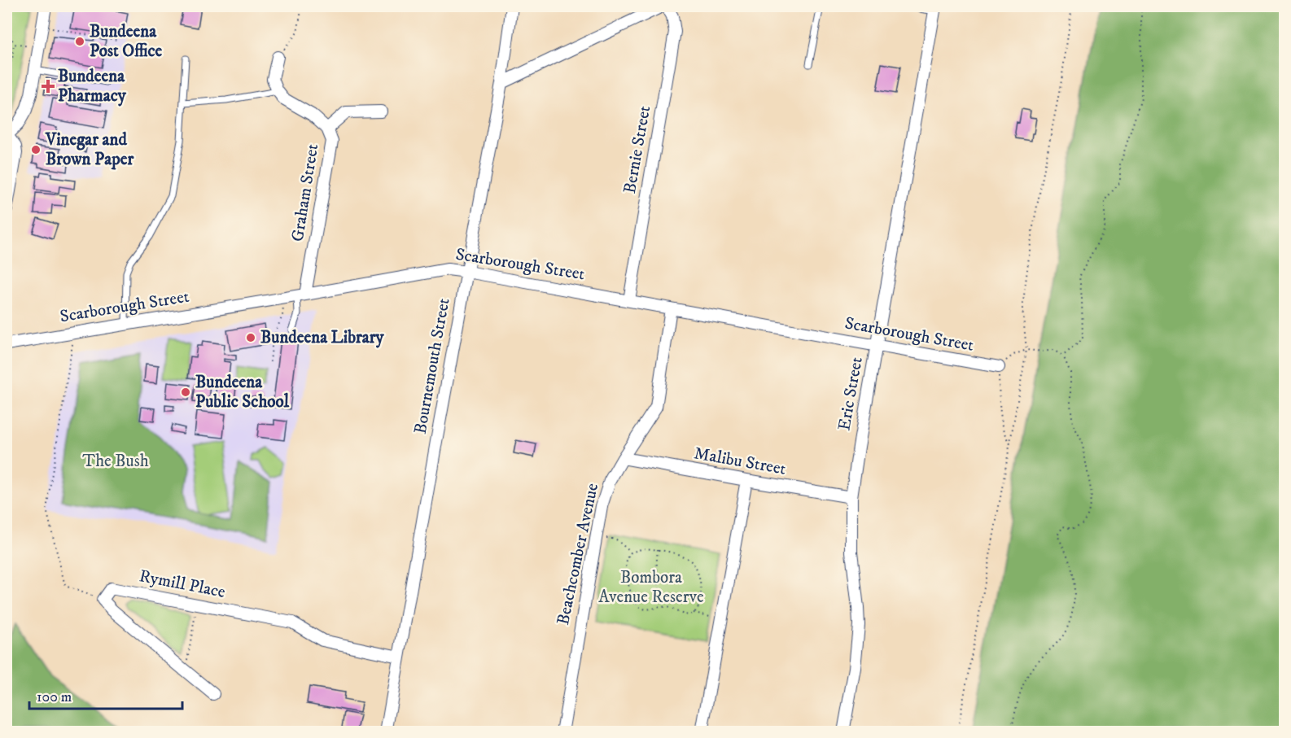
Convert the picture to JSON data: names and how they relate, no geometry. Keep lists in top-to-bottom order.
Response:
{
  "streets": {
    "street": [
      "Bernie Street",
      "Graham Street",
      "Scarborough Street",
      "Bournemouth Street",
      "Eric Street",
      "Malibu Street",
      "Beachcomber Avenue",
      "Rymill Place"
    ]
  },
  "crossings": [
    ["Bernie Street", "Scarborough Street"],
    ["Graham Street", "Scarborough Street"],
    ["Scarborough Street", "Bournemouth Street"],
    ["Scarborough Street", "Eric Street"],
    ["Scarborough Street", "Beachcomber Avenue"],
    ["Bournemouth Street", "Rymill Place"],
    ["Eric Street", "Malibu Street"],
    ["Malibu Street", "Beachcomber Avenue"]
  ],
  "parks": ["The Bush", "Bombora Avenue Reserve"],
  "places": {
    "other": [
      "Bundeena Post Office",
      "Vinegar and Brown Paper",
      "Bundeena Library",
      "Bundeena Public School"
    ],
    "health": ["Bundeena Pharmacy"]
  },
  "scale_bar": "100 m"
}
